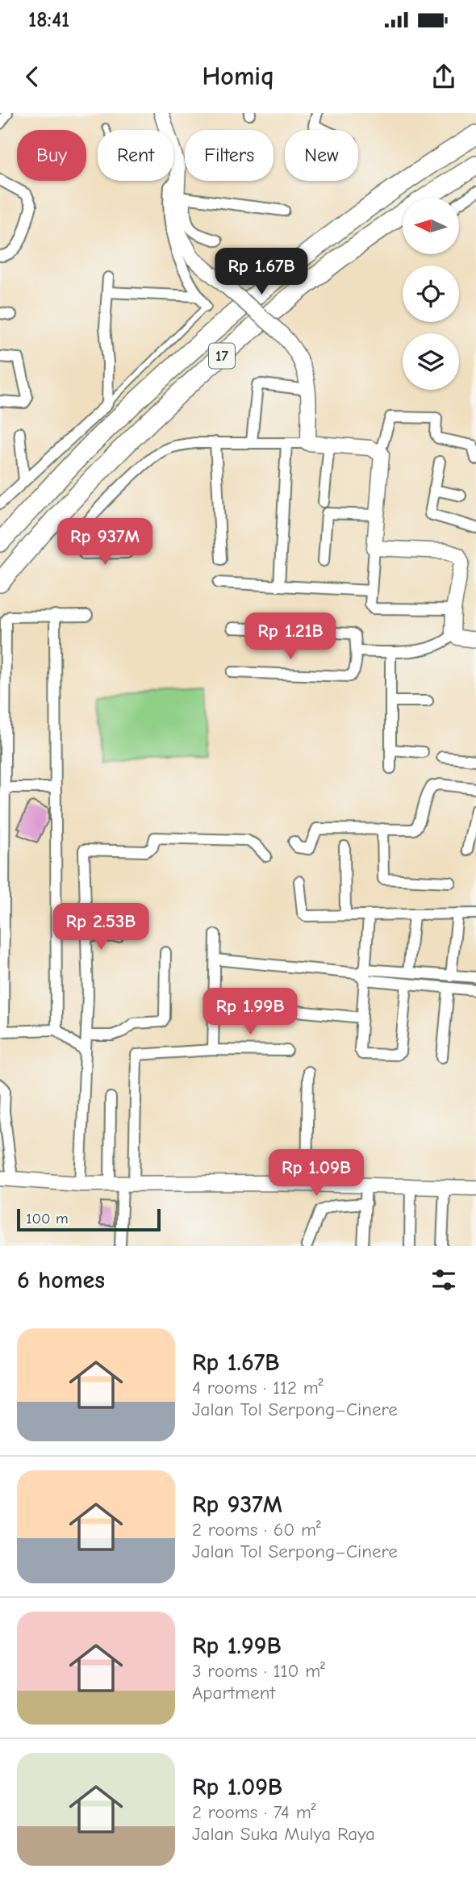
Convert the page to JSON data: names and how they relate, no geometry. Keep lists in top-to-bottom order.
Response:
{
  "streets": {
    "highway": ["17"]
  },
  "scale_bar": "100 m",
  "north": "left",
  "page": {
    "status": "18:41",
    "header": "Homiq",
    "chip": [
      "Buy",
      "Rent",
      "Filters",
      "New"
    ],
    "price": [
      "Rp 1.67B",
      "Rp 937M",
      "Rp 1.21B",
      "Rp 2.53B",
      "Rp 1.99B",
      "Rp 1.09B"
    ],
    "scale": "100 m",
    "heading": "6 homes",
    "list": [
      {
        "name": "Rp 1.67B",
        "note": "4 rooms · 112 m² · Jalan Tol Serpong–Cinere"
      },
      {
        "name": "Rp 937M",
        "note": "2 rooms · 60 m² · Jalan Tol Serpong–Cinere"
      },
      {
        "name": "Rp 1.99B",
        "note": "3 rooms · 110 m² · Apartment"
      },
      {
        "name": "Rp 1.09B",
        "note": "2 rooms · 74 m² · Jalan Suka Mulya Raya"
      }
    ]
  }
}
